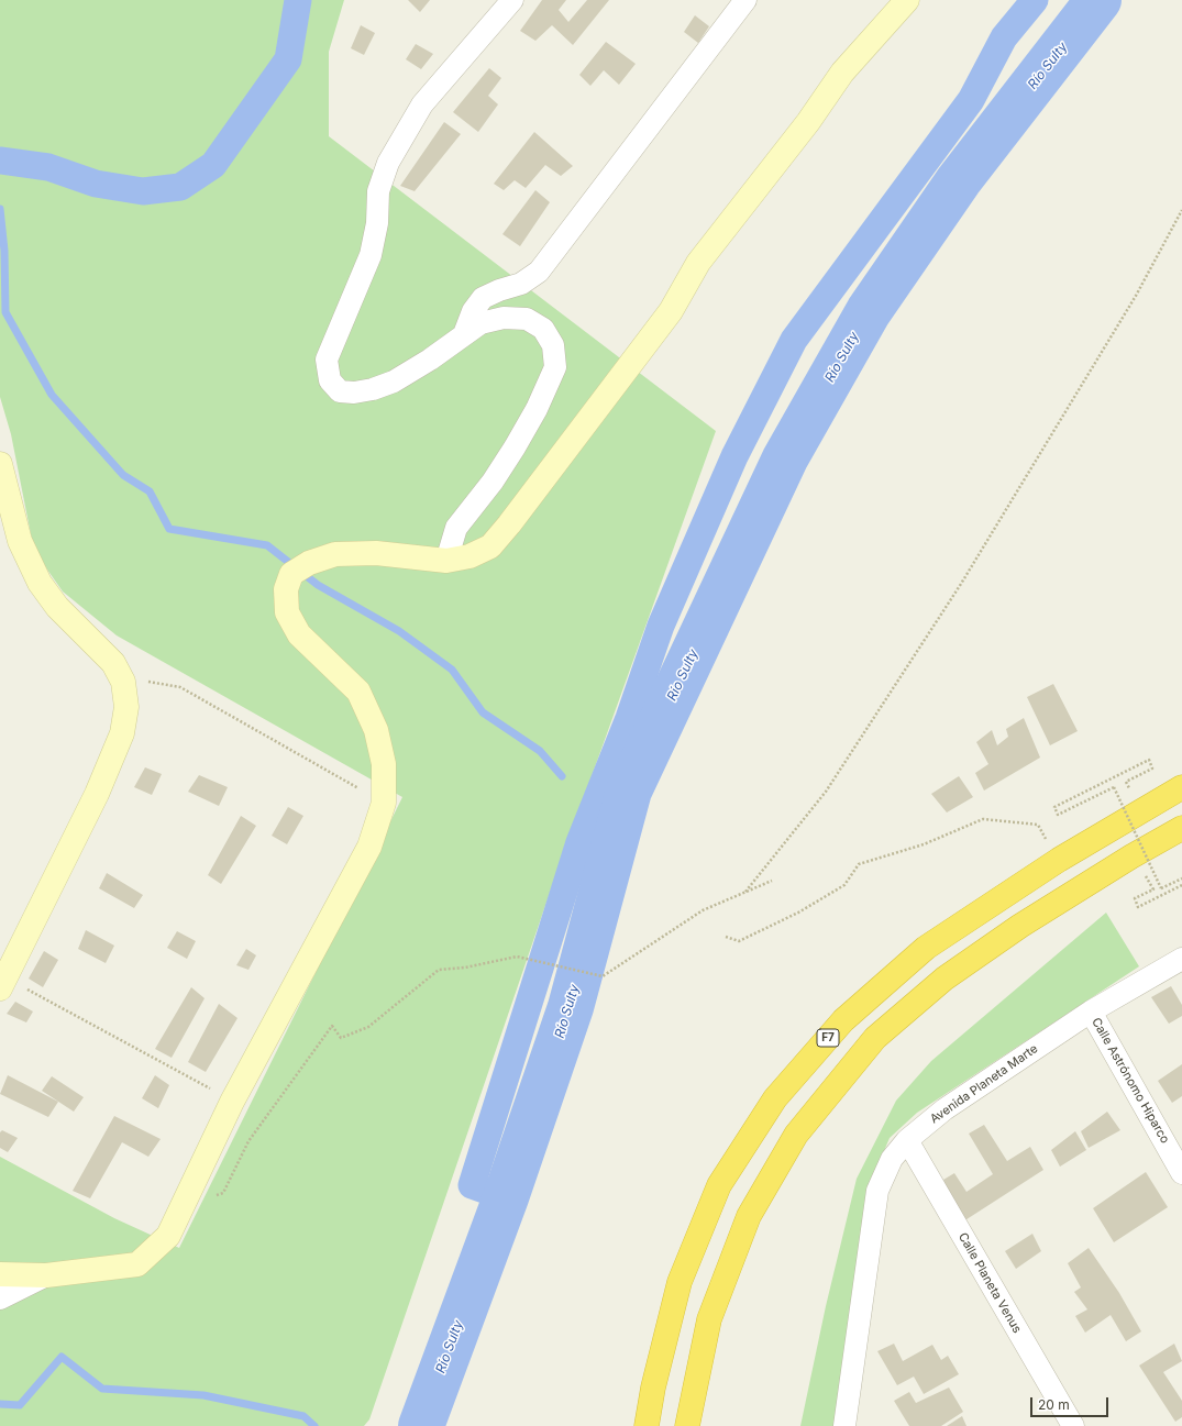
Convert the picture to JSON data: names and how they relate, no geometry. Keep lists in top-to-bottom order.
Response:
{
  "streets": {
    "highway": ["F7"],
    "street": ["Calle Astrónomo Hiparco", "Avenida Planeta Marte", "Calle Planeta Venus"]
  },
  "crossings": [
    ["Calle Astrónomo Hiparco", "Avenida Planeta Marte"],
    ["Avenida Planeta Marte", "Calle Planeta Venus"]
  ],
  "water": ["Río Sulty"],
  "scale_bar": "20 m"
}
